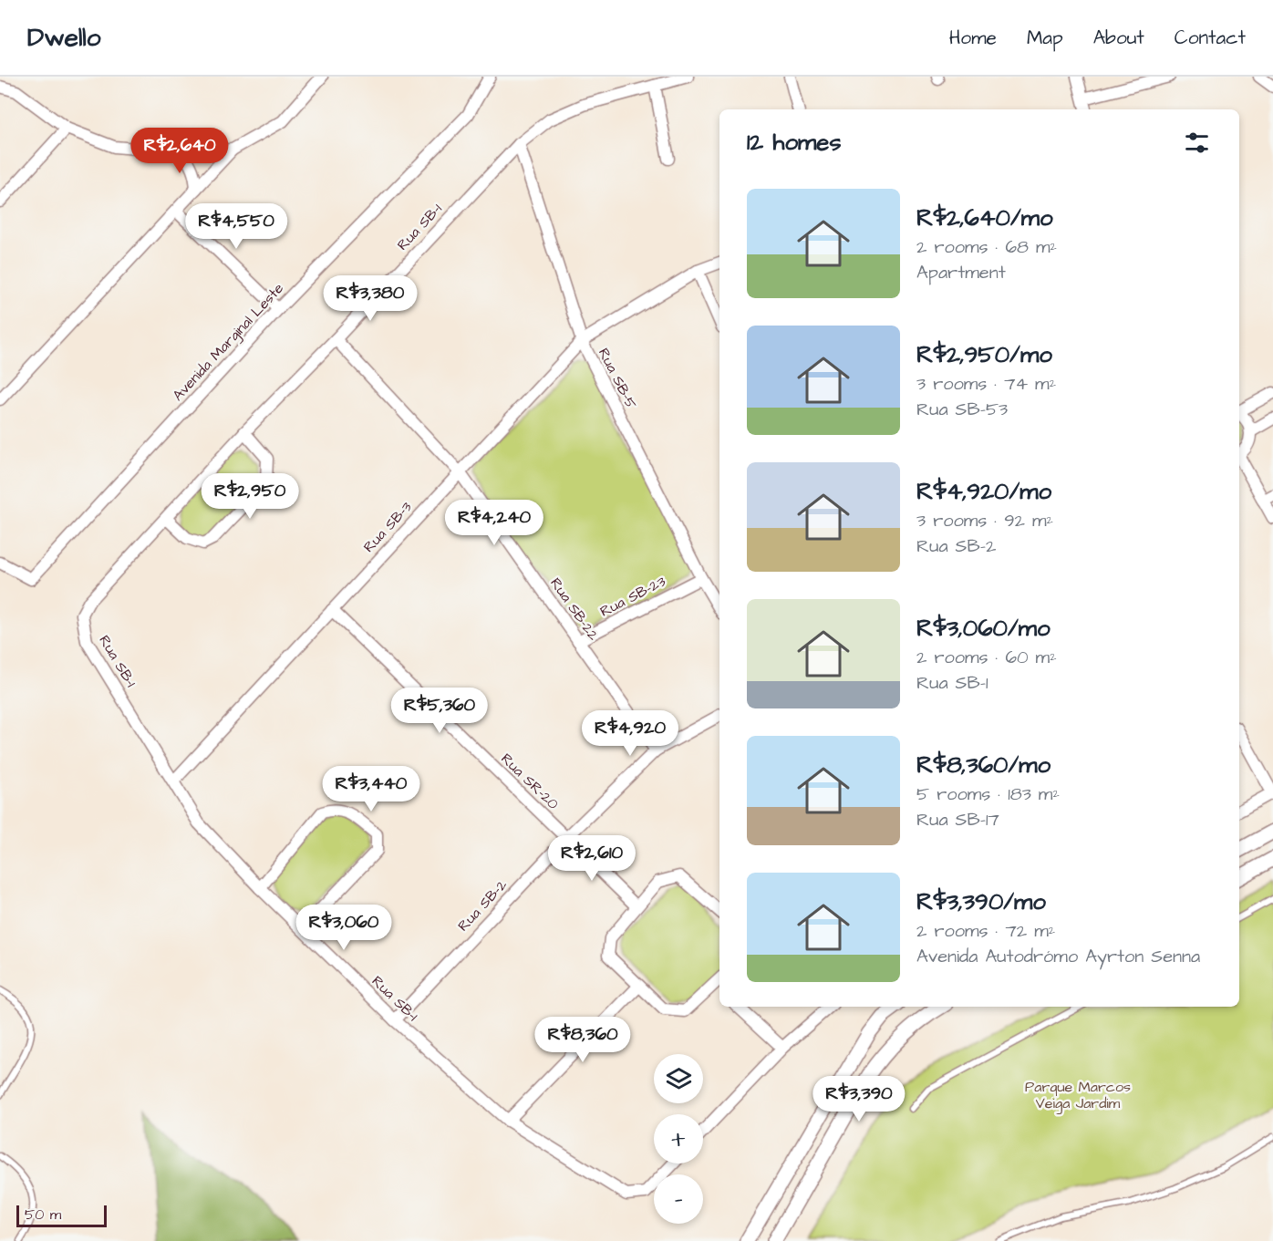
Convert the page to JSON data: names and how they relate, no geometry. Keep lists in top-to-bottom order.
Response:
{
  "streets": {
    "street": [
      "Rua SB-1",
      "Avenida Marginal Leste",
      "Rua SB-5",
      "Rua SB-3",
      "Rua SB-23",
      "Rua SB-22",
      "Rua SR-20",
      "Rua SB-2"
    ]
  },
  "crossings": [
    ["Rua SB-1", "Rua SB-5"],
    ["Rua SB-1", "Rua SB-3"],
    ["Rua SB-1", "Rua SB-22"],
    ["Rua SB-1", "Rua SB-2"],
    ["Rua SB-5", "Rua SB-3"],
    ["Rua SB-5", "Rua SB-23"],
    ["Rua SB-3", "Rua SB-22"],
    ["Rua SB-3", "Rua SR-20"],
    ["Rua SB-23", "Rua SB-22"],
    ["Rua SB-22", "Rua SB-2"],
    ["Rua SR-20", "Rua SB-2"]
  ],
  "parks": ["Parque Marcos Veiga Jardim"],
  "scale_bar": "50 m",
  "page": {
    "header": "Dwello",
    "nav": [
      "Home",
      "Map",
      "About",
      "Contact"
    ],
    "heading": "12 homes",
    "price": [
      "R$2,640",
      "R$4,550",
      "R$3,380",
      "R$2,950",
      "R$4,240",
      "R$5,360",
      "R$4,920",
      "R$3,440",
      "R$2,610",
      "R$3,060",
      "R$8,360",
      "R$3,390"
    ],
    "list": [
      {
        "name": "R$2,640/mo",
        "note": "2 rooms · 68 m² · Apartment"
      },
      {
        "name": "R$2,950/mo",
        "note": "3 rooms · 74 m² · Rua SB-53"
      },
      {
        "name": "R$4,920/mo",
        "note": "3 rooms · 92 m² · Rua SB-2"
      },
      {
        "name": "R$3,060/mo",
        "note": "2 rooms · 60 m² · Rua SB-1"
      },
      {
        "name": "R$8,360/mo",
        "note": "5 rooms · 183 m² · Rua SB-17"
      },
      {
        "name": "R$3,390/mo",
        "note": "2 rooms · 72 m² · Avenida Autodrómo Ayrton Senna"
      }
    ],
    "map_buttons": ["+", "−"],
    "scale": "50 m"
  }
}
